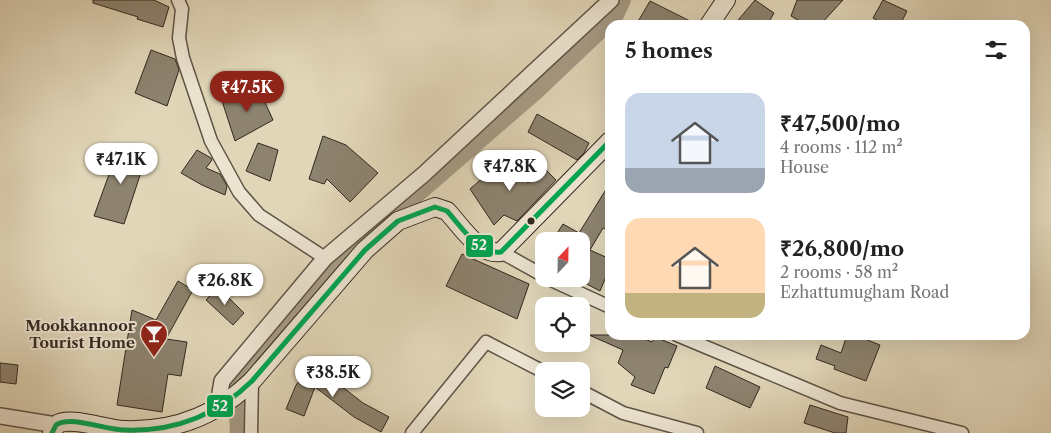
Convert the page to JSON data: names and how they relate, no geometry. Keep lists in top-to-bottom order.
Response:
{
  "places": {
    "bar": ["Mookkannoor Tourist Home"]
  },
  "lines": ["transit line 52"],
  "north": "top",
  "page": {
    "heading": "5 homes",
    "price": [
      "₹47.5K",
      "₹47.1K",
      "₹47.8K",
      "₹26.8K",
      "₹38.5K"
    ],
    "list": [
      {
        "name": "₹47,500/mo",
        "note": "4 rooms · 112 m² · House"
      },
      {
        "name": "₹26,800/mo",
        "note": "2 rooms · 58 m² · Ezhattumugham Road"
      }
    ]
  }
}
